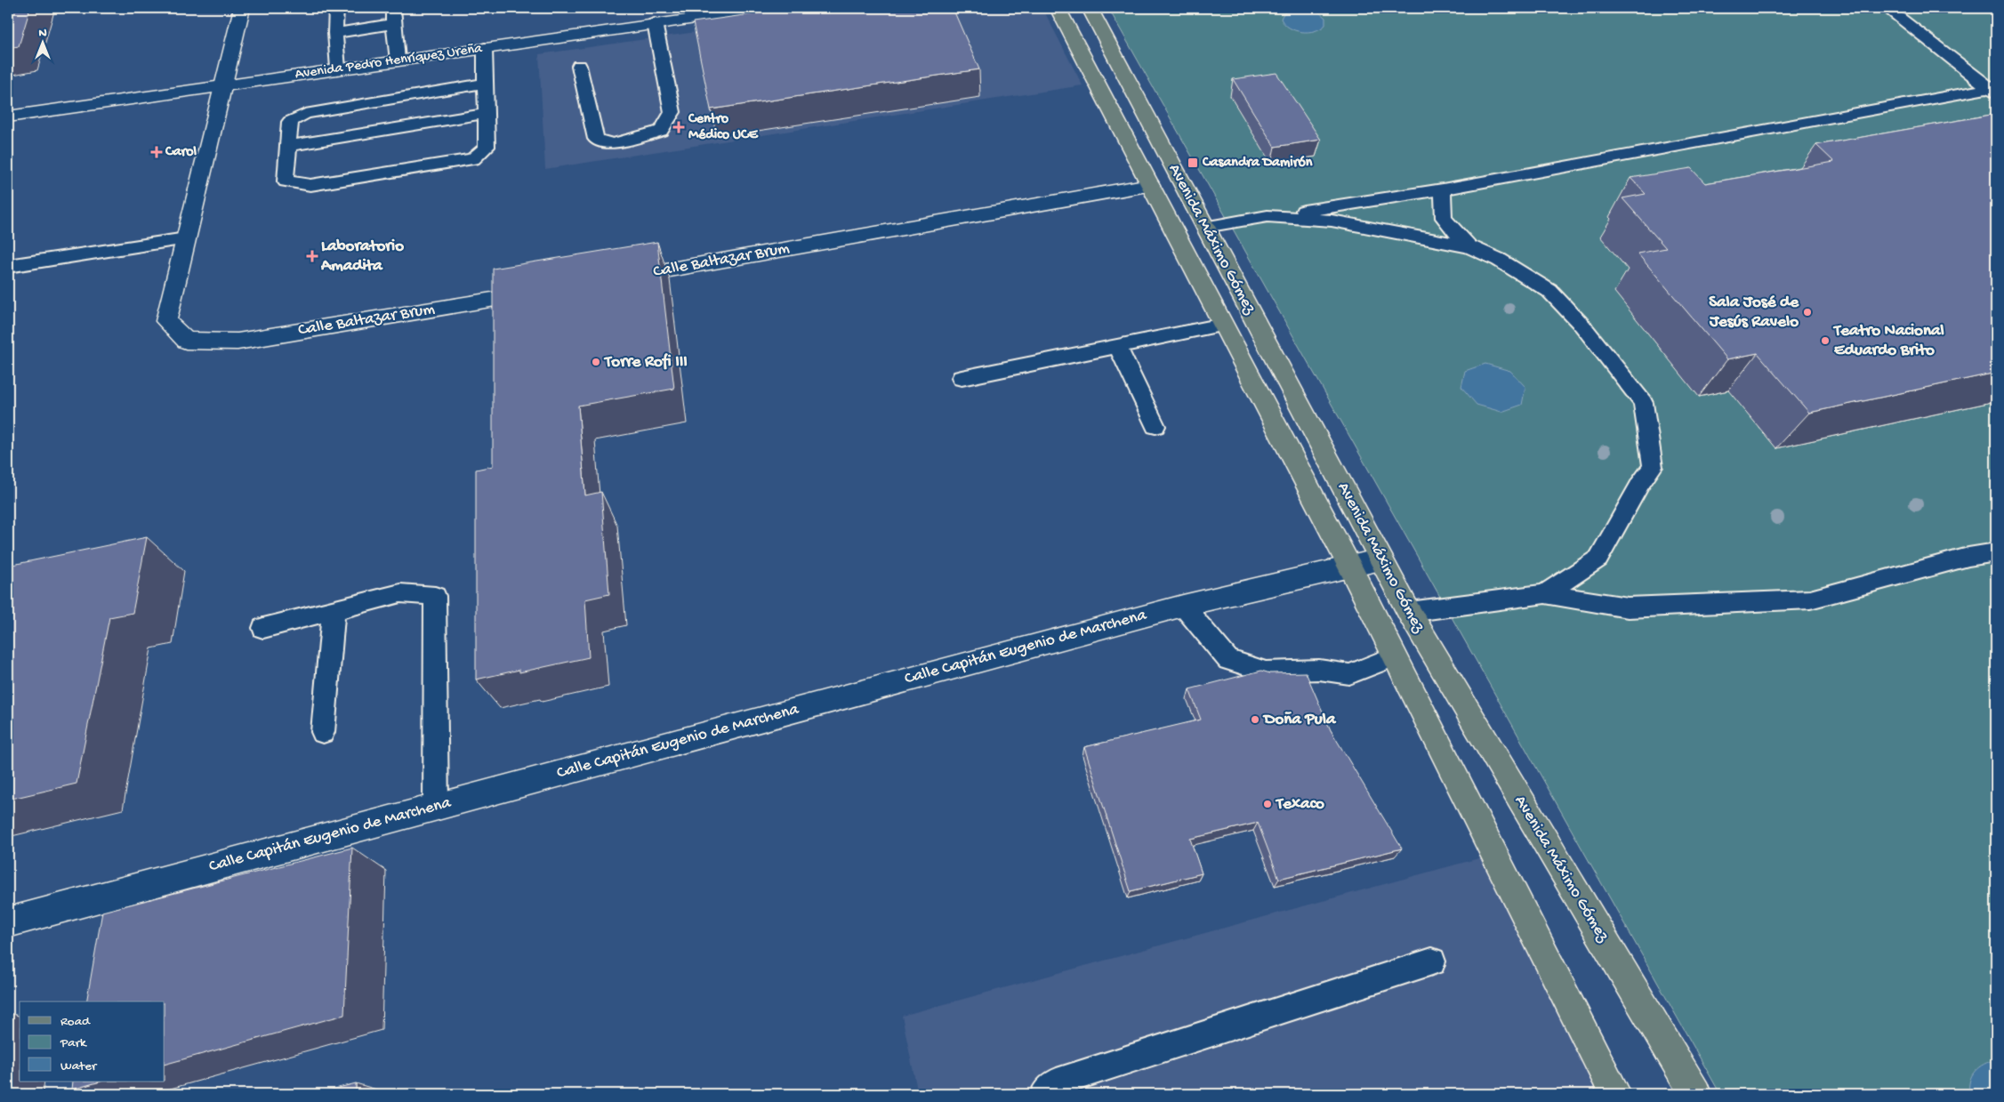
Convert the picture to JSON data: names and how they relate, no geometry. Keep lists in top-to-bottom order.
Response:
{
  "streets": {
    "main road": ["Avenida Máximo Gómez"],
    "street": ["Avenida Pedro Henríquez Ureña", "Calle Baltazar Brum", "Calle Capitán Eugenio de Marchena"]
  },
  "crossings": [
    ["Avenida Máximo Gómez", "Calle Baltazar Brum"],
    ["Avenida Máximo Gómez", "Calle Capitán Eugenio de Marchena"]
  ],
  "places": {
    "health": ["Centro Médico UCE", "Carol", "Laboratorio Amadita"],
    "transit": ["Casandra Damirón"],
    "other": [
      "Sala José de Jesús Ravelo",
      "Teatro Nacional Eduardo Brito",
      "Torre Rofi III",
      "Doña Pula",
      "Texaco"
    ]
  },
  "legend": ["Road", "Park", "Water"],
  "north": "top"
}
